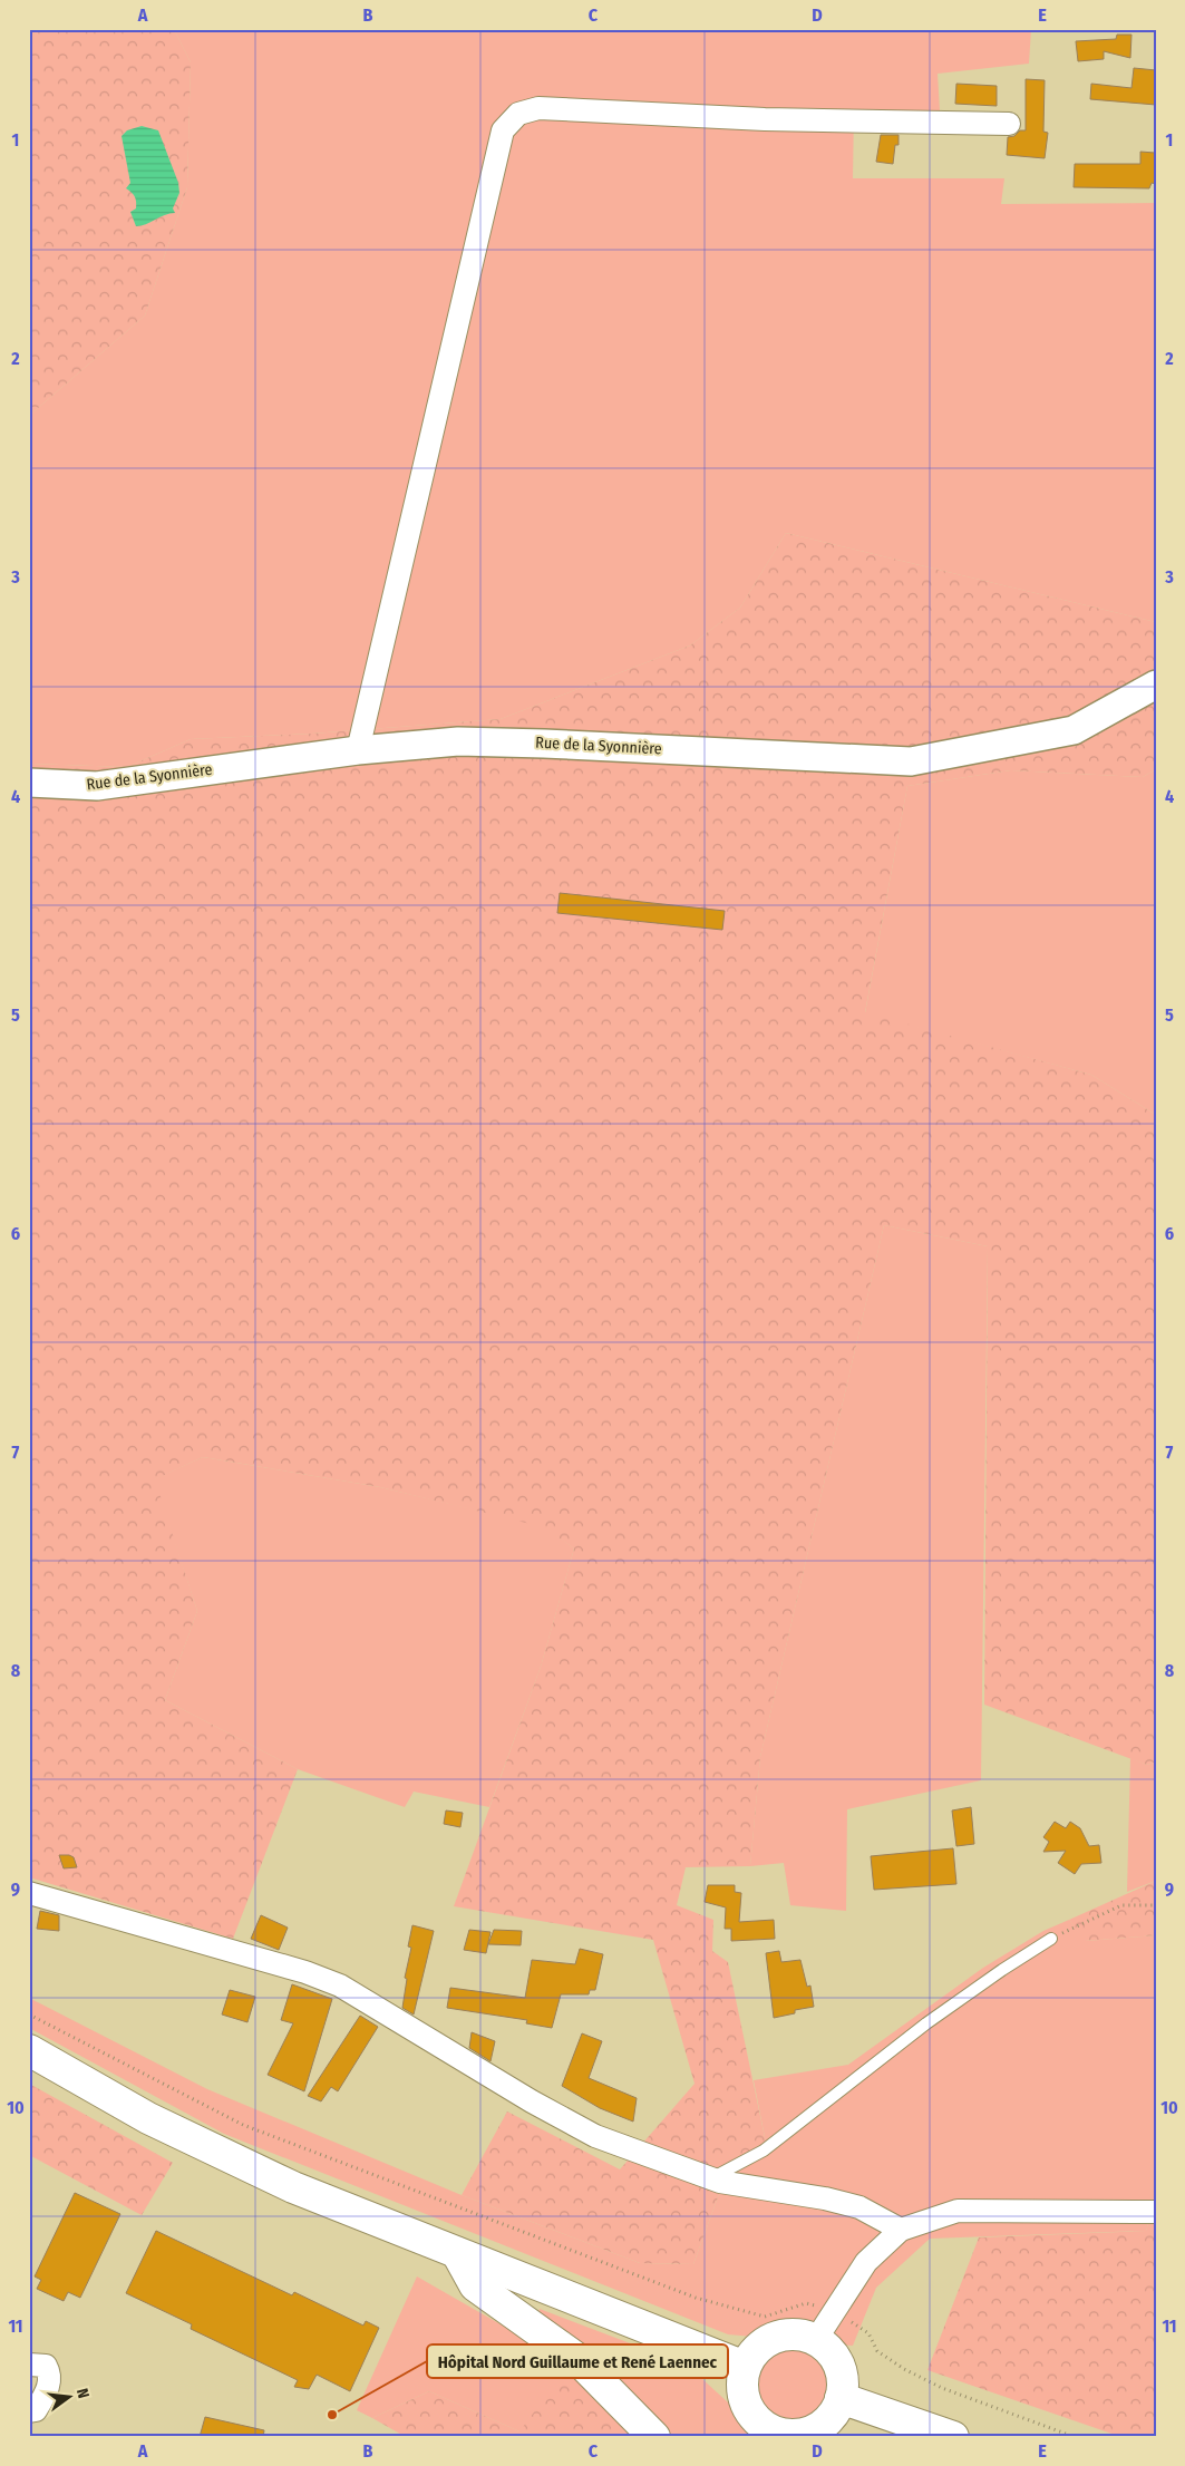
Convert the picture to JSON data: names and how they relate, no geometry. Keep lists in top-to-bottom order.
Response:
{
  "streets": {
    "street": ["Rue de la Syonnière"]
  },
  "places": ["Hôpital Nord Guillaume et René Laennec"],
  "north": "right",
  "grid": {
    "columns": [
      "A",
      "B",
      "C",
      "D",
      "E"
    ],
    "rows": [
      "1",
      "2",
      "3",
      "4",
      "5",
      "6",
      "7",
      "8",
      "9",
      "10",
      "11"
    ]
  }
}
